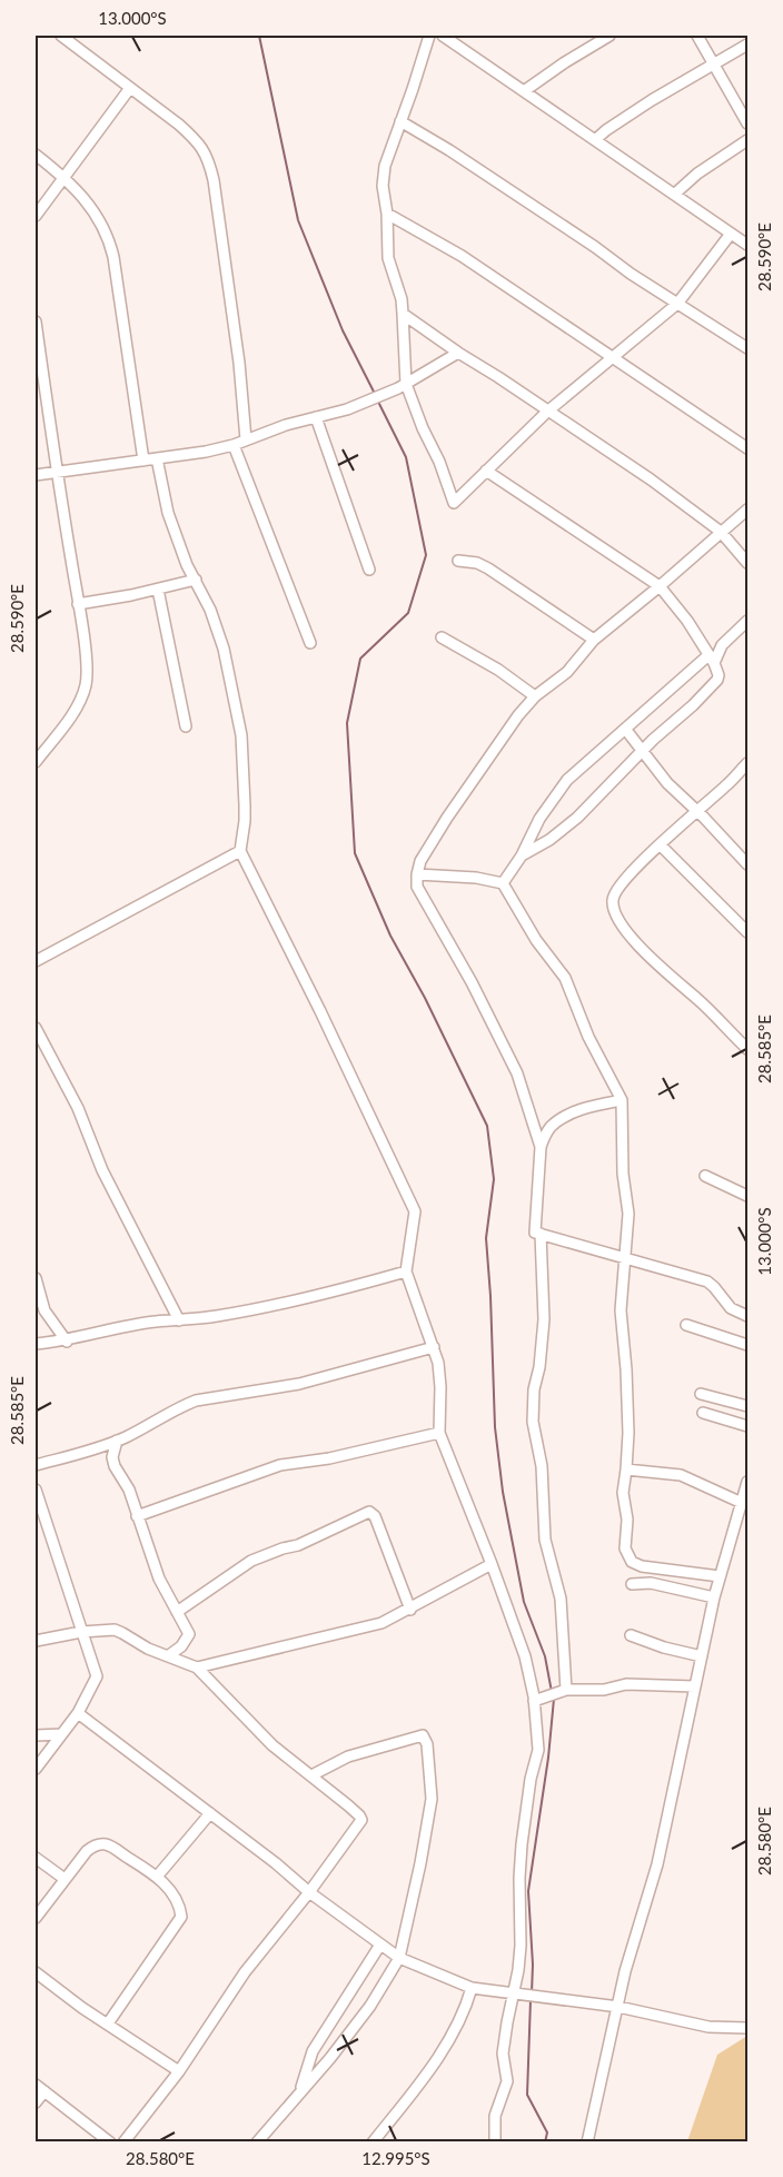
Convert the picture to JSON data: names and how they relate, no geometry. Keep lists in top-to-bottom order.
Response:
{
  "coordinates": [
    "13.000°S",
    "28.590°E",
    "28.585°E",
    "28.580°E",
    "12.995°S"
  ]
}
